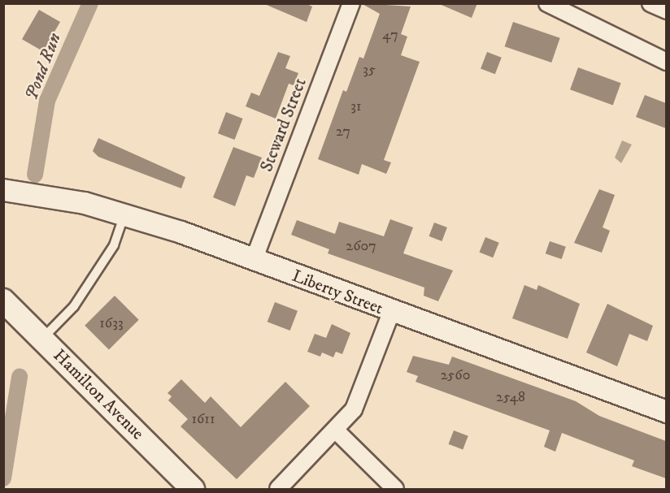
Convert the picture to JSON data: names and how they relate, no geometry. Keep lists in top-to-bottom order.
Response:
{
  "streets": {
    "main road": ["Hamilton Avenue"],
    "street": ["Steward Street", "Liberty Street"]
  },
  "crossings": [
    ["Steward Street", "Liberty Street"]
  ],
  "water": ["Pond Run"],
  "house_numbers": [
    "47",
    "35",
    "31",
    "27",
    "2607",
    "1633",
    "2560",
    "2548",
    "1611"
  ]
}
